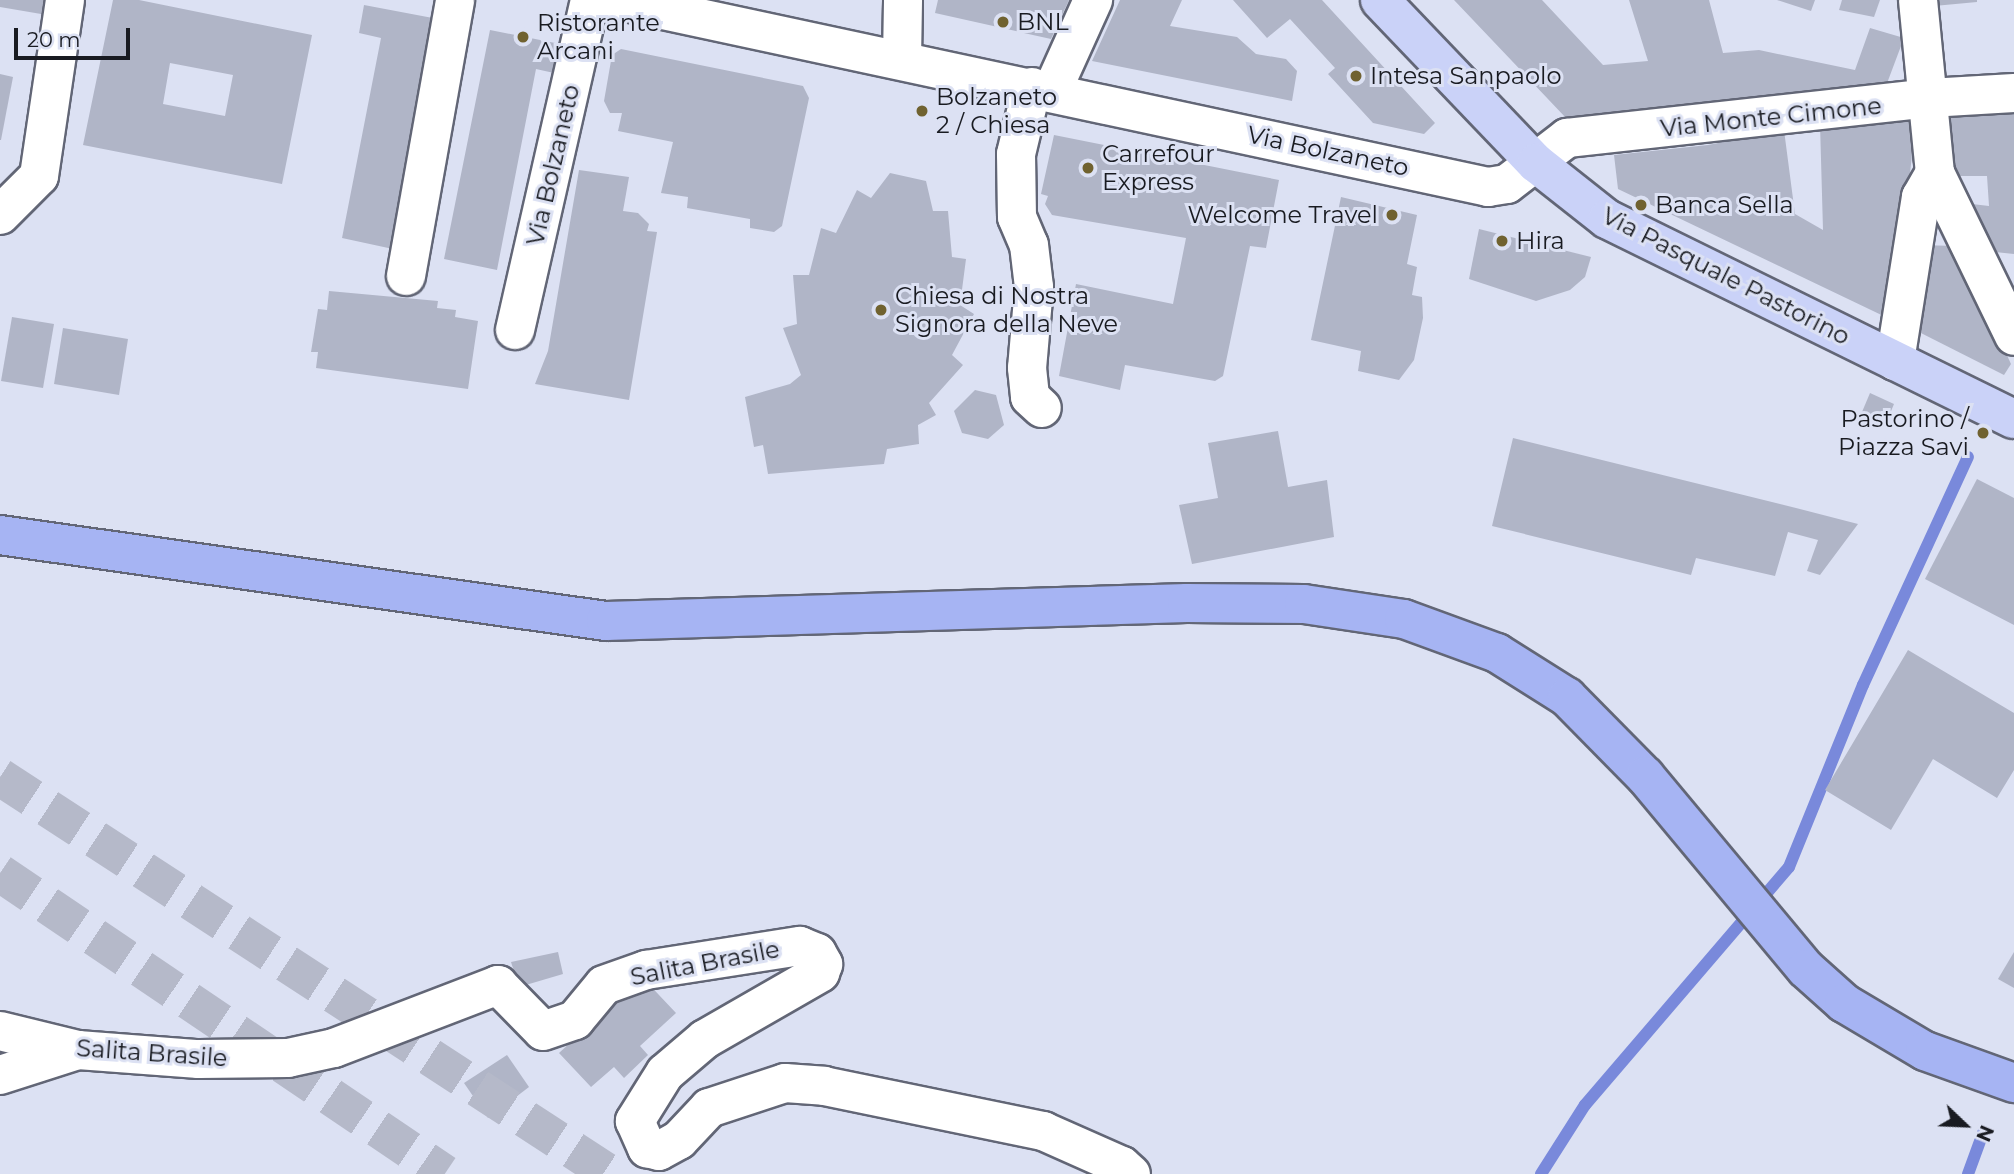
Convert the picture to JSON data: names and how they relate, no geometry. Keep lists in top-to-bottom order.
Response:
{
  "streets": {
    "main road": ["Via Pasquale Pastorino"],
    "street": ["Via Monte Cimone", "Via Bolzaneto", "Salita Brasile"]
  },
  "crossings": [
    ["Via Monte Cimone", "Via Bolzaneto"],
    ["Via Monte Cimone", "Via Pasquale Pastorino"],
    ["Via Bolzaneto", "Via Pasquale Pastorino"]
  ],
  "places": [
    "BNL",
    "Ristorante Arcani",
    "Intesa Sanpaolo",
    "Bolzaneto 2 / Chiesa",
    "Carrefour Express",
    "Banca Sella",
    "Welcome Travel",
    "Hira",
    "Chiesa di Nostra Signora della Neve",
    "Pastorino / Piazza Savi"
  ],
  "scale_bar": "20 m",
  "north": "bottom right"
}
